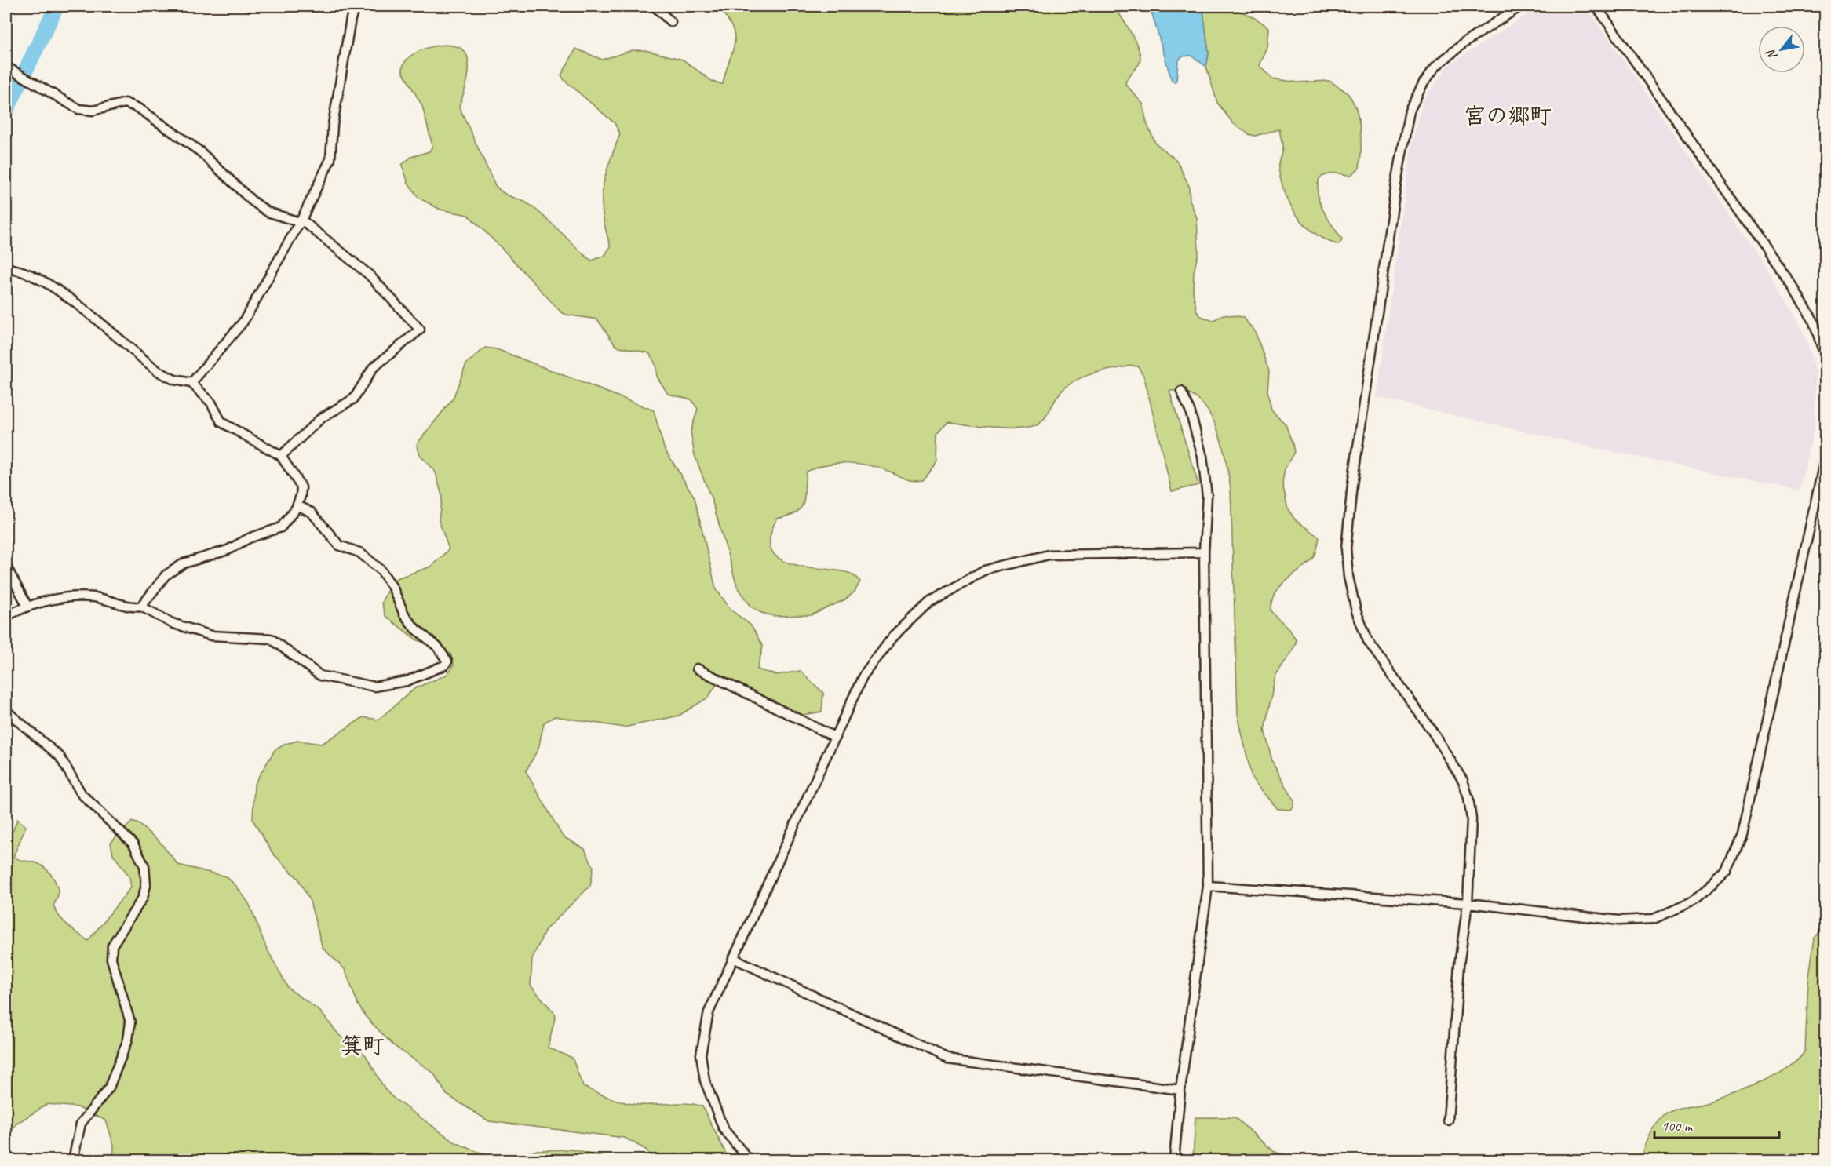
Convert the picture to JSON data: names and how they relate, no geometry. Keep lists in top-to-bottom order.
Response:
{
  "districts": ["宮の郷町", "箕町"],
  "scale_bar": "100 m",
  "north": "bottom left"
}
